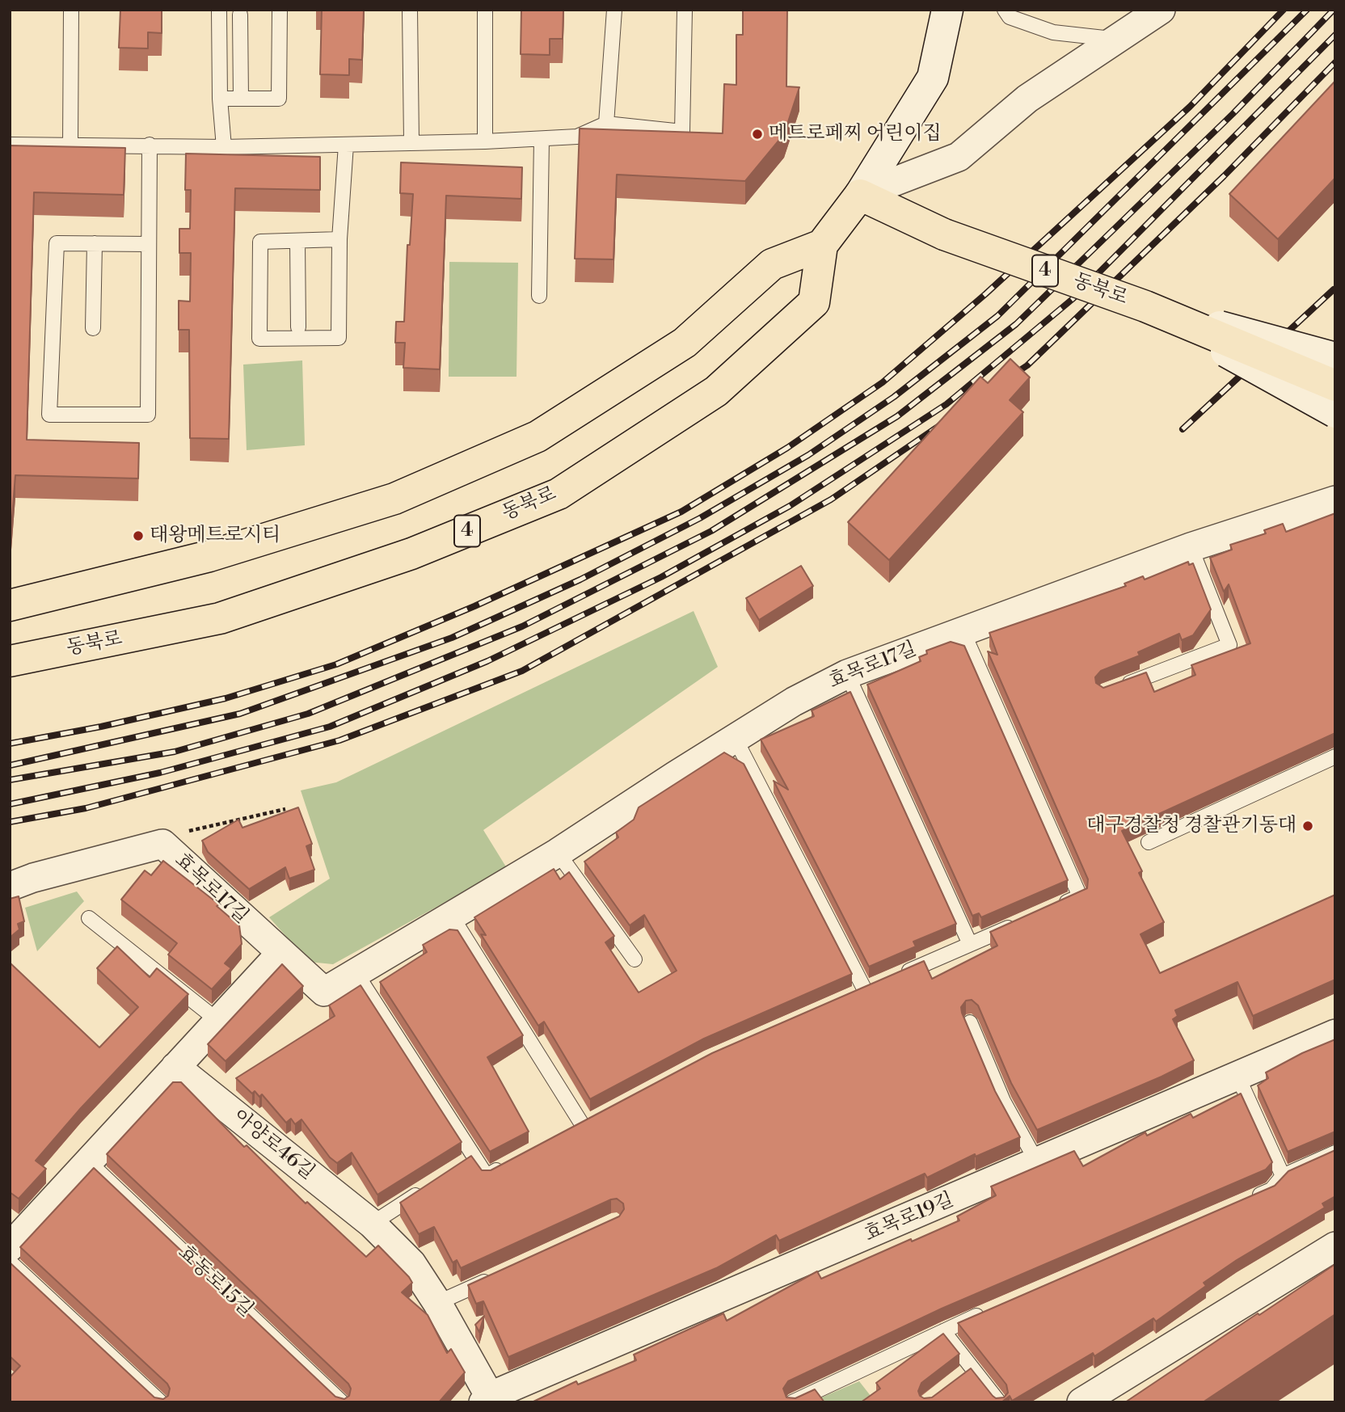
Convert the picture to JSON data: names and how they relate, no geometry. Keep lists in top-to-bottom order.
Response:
{
  "streets": {
    "main road": ["4", "동북로"],
    "street": ["효목로17길", "아양로46길", "효목로19길"],
    "lane": ["효동로15길"]
  },
  "crossings": [
    ["아양로46길", "효목로19길"]
  ],
  "places": ["메트로페찌 어린이집", "태왕메트로시티", "대구경찰청 경찰관기동대"]
}
